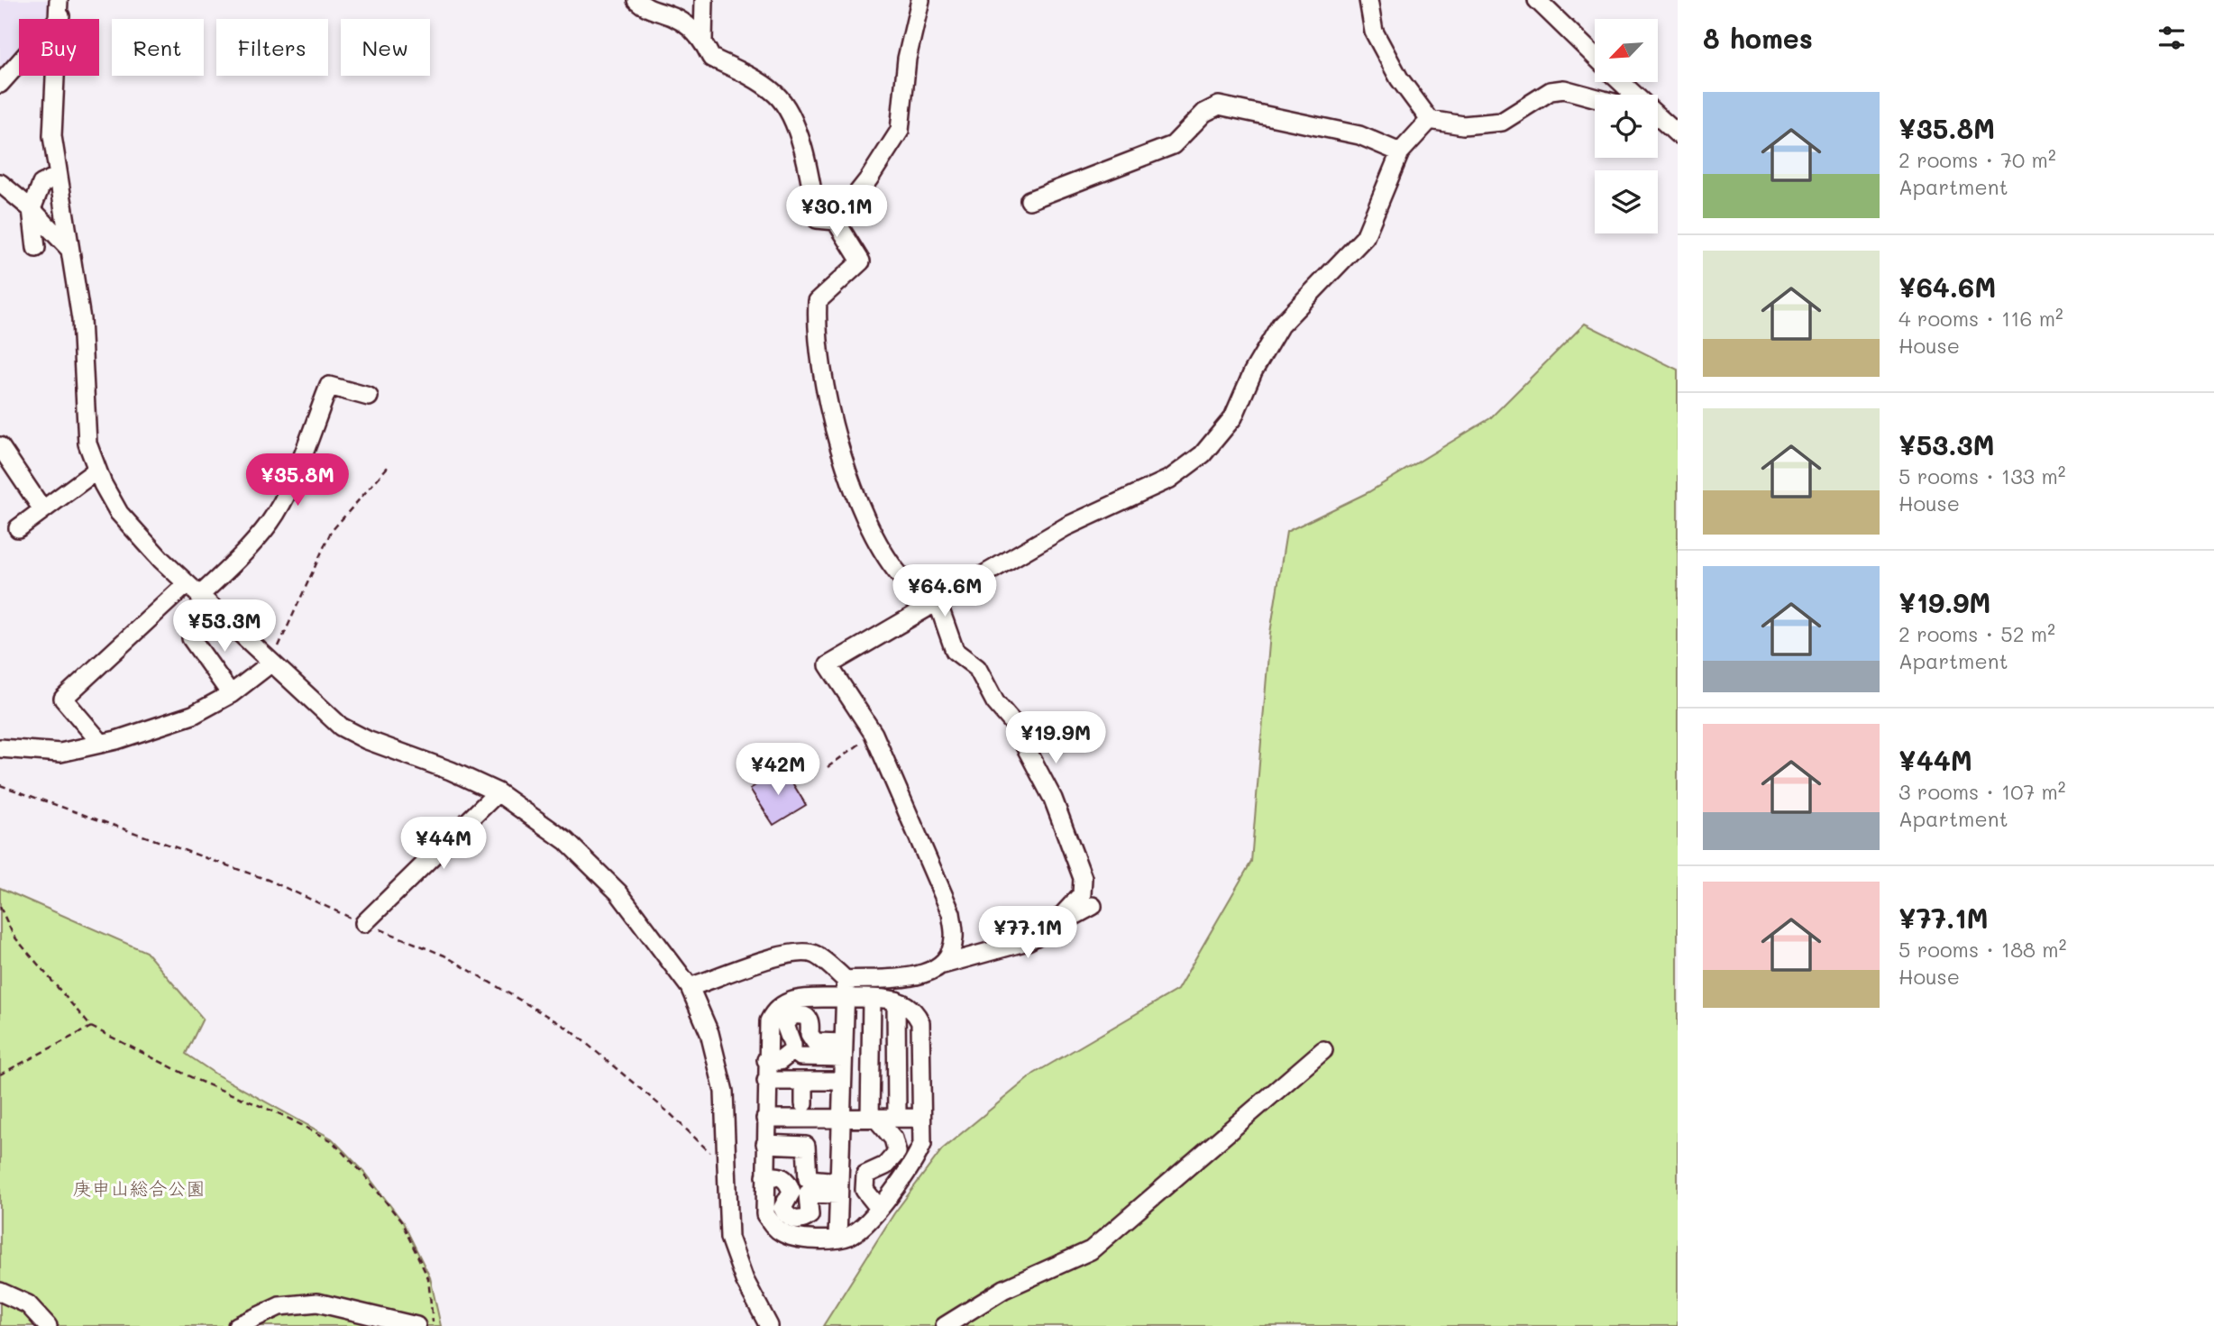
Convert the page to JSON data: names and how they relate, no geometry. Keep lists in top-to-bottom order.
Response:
{
  "parks": ["庚申山総合公園"],
  "north": "bottom left",
  "page": {
    "heading": "8 homes",
    "chip": [
      "Buy",
      "Rent",
      "Filters",
      "New"
    ],
    "list": [
      {
        "name": "¥35.8M",
        "note": "2 rooms · 70 m² · Apartment"
      },
      {
        "name": "¥64.6M",
        "note": "4 rooms · 116 m² · House"
      },
      {
        "name": "¥53.3M",
        "note": "5 rooms · 133 m² · House"
      },
      {
        "name": "¥19.9M",
        "note": "2 rooms · 52 m² · Apartment"
      },
      {
        "name": "¥44M",
        "note": "3 rooms · 107 m² · Apartment"
      },
      {
        "name": "¥77.1M",
        "note": "5 rooms · 188 m² · House"
      }
    ],
    "price": [
      "¥30.1M",
      "¥35.8M",
      "¥64.6M",
      "¥53.3M",
      "¥19.9M",
      "¥42M",
      "¥44M",
      "¥77.1M"
    ]
  }
}
